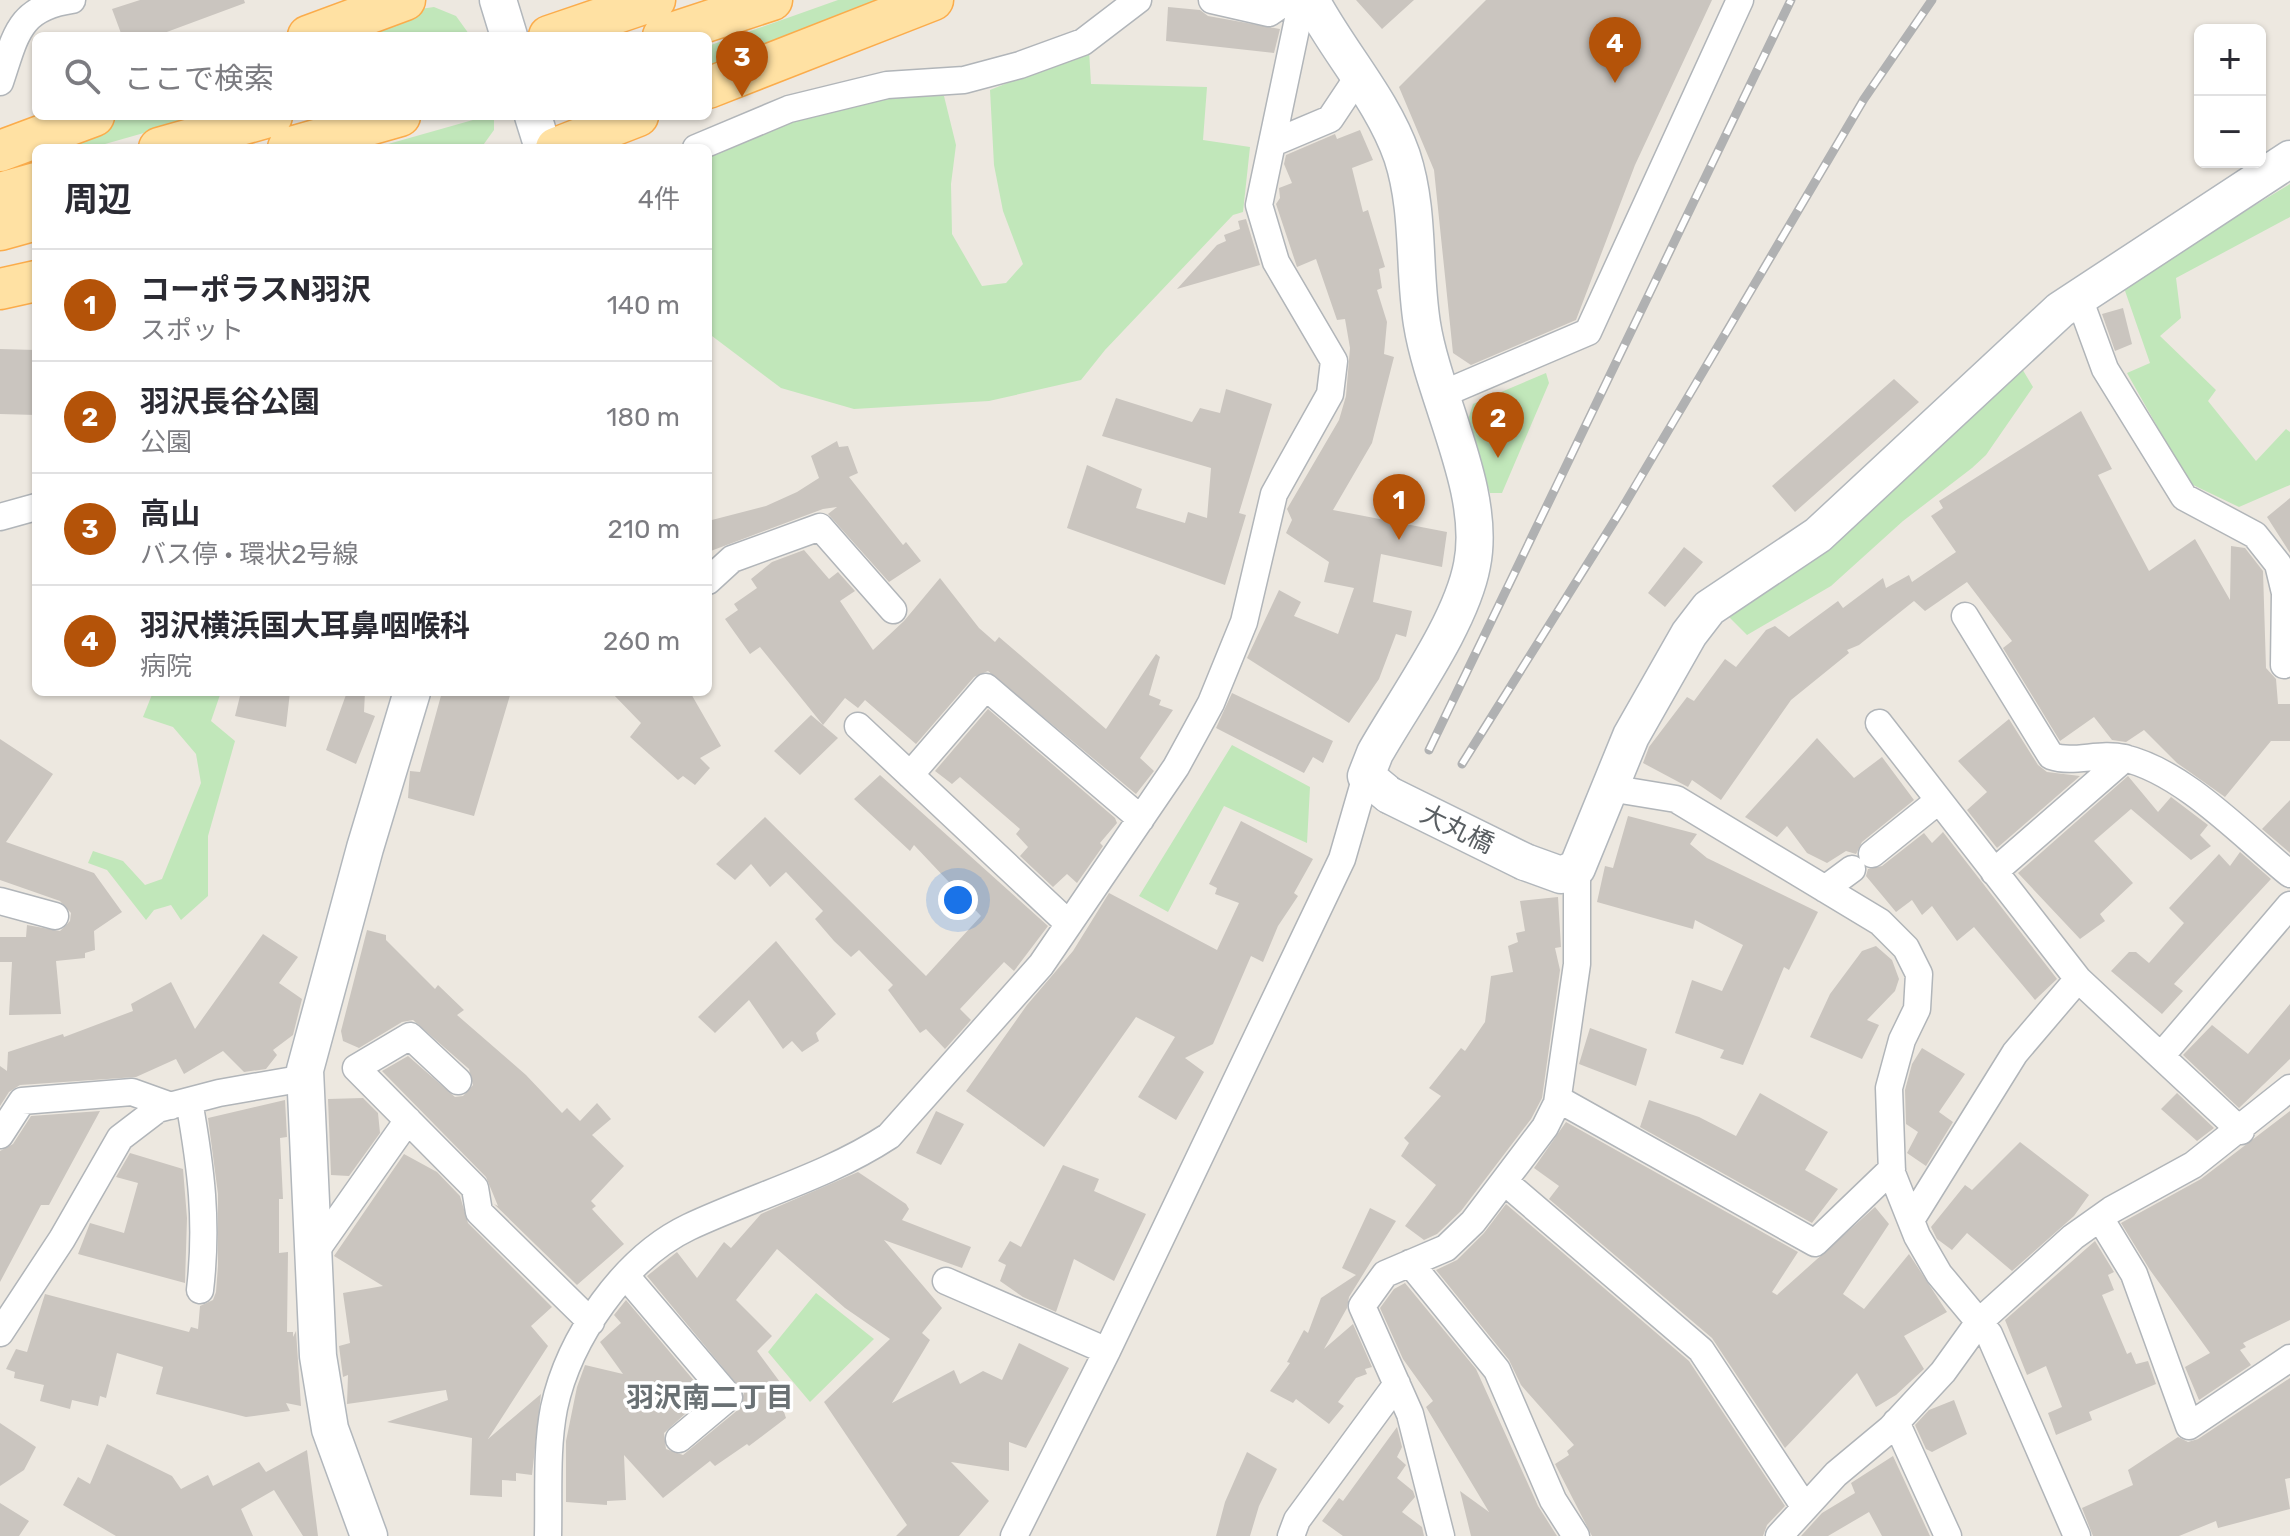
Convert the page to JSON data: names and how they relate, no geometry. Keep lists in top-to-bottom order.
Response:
{
  "streets": {
    "street": ["大丸橋"]
  },
  "districts": ["羽沢南二丁目"],
  "page": {
    "pins": [
      "4",
      "3",
      "2",
      "1"
    ],
    "map_buttons": ["+", "−"],
    "search": "ここで検索",
    "heading": ["周辺", "4件"],
    "list": [
      {
        "mark": "1",
        "name": "コーポラスN羽沢",
        "note": "スポット",
        "value": "140 m"
      },
      {
        "mark": "2",
        "name": "羽沢長谷公園",
        "note": "公園",
        "value": "180 m"
      },
      {
        "mark": "3",
        "name": "高山",
        "note": "バス停 · 環状2号線",
        "value": "210 m"
      },
      {
        "mark": "4",
        "name": "羽沢横浜国大耳鼻咽喉科",
        "note": "病院",
        "value": "260 m"
      }
    ]
  }
}
